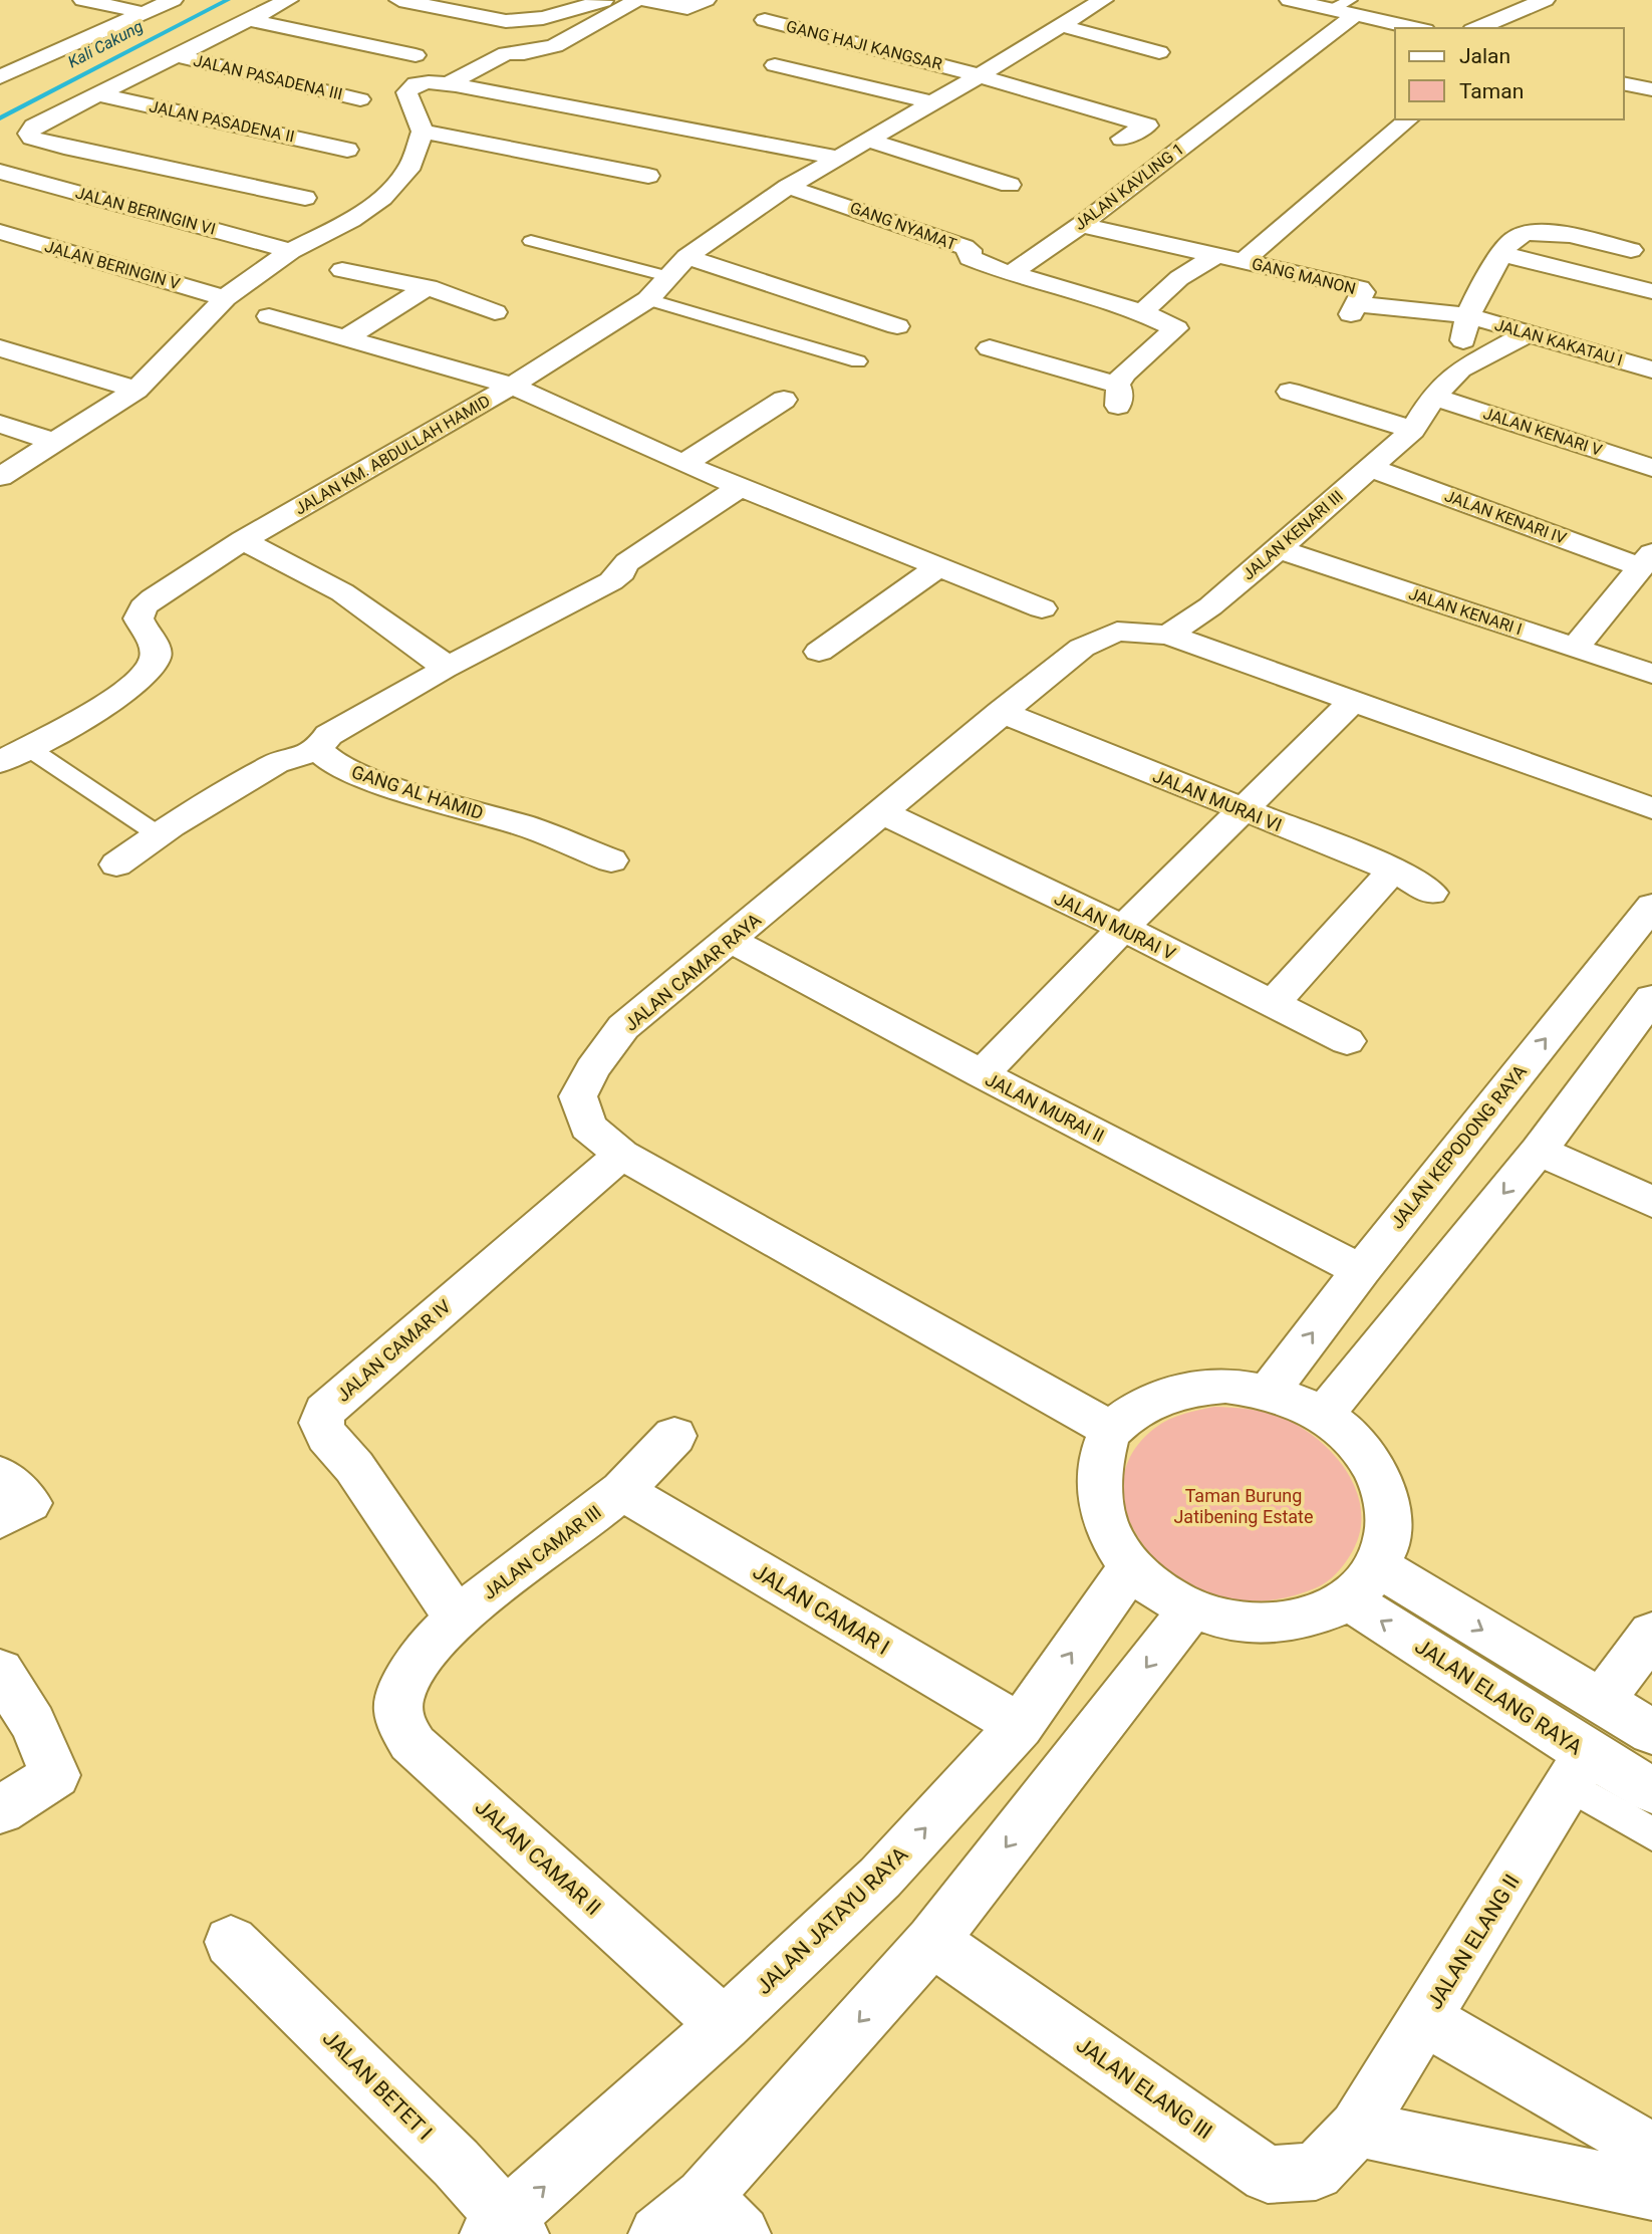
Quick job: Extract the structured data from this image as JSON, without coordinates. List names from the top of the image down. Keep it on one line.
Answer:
{"streets":{"street":["GANG HAJI KANGSAR","JALAN PASADENA III","JALAN PASADENA II","JALAN KAVLING 1","JALAN BERINGIN VI","GANG NYAMAT","JALAN BERINGIN V","GANG MANON","JALAN KAKATAU I","JALAN KENARI V","JALAN KM. ABDULLAH HAMID","JALAN KENARI IV","JALAN KENARI III","JALAN KENARI I","GANG AL HAMID","JALAN MURAI VI","JALAN MURAI V","JALAN CAMAR RAYA","JALAN MURAI II","JALAN KEPODONG RAYA","JALAN CAMAR IV","JALAN CAMAR III","JALAN CAMAR I","JALAN ELANG RAYA","JALAN CAMAR II","JALAN JATAYU RAYA","JALAN ELANG II","JALAN BETET I","JALAN ELANG III"]},"crossings":[["GANG HAJI KANGSAR","JALAN KM. ABDULLAH HAMID"],["JALAN KAVLING 1","GANG NYAMAT"],["JALAN KAVLING 1","GANG MANON"],["GANG NYAMAT","JALAN KM. ABDULLAH HAMID"],["GANG MANON","JALAN KAKATAU I"],["JALAN KAKATAU I","JALAN KENARI III"],["JALAN KENARI V","JALAN KENARI III"],["JALAN KENARI IV","JALAN KENARI III"],["JALAN KENARI III","JALAN KENARI I"],["JALAN KENARI III","JALAN CAMAR RAYA"],["JALAN MURAI VI","JALAN CAMAR RAYA"],["JALAN MURAI V","JALAN CAMAR RAYA"],["JALAN CAMAR RAYA","JALAN MURAI II"],["JALAN CAMAR RAYA","JALAN CAMAR IV"],["JALAN MURAI II","JALAN KEPODONG RAYA"],["JALAN CAMAR IV","JALAN CAMAR III"],["JALAN CAMAR III","JALAN CAMAR I"],["JALAN CAMAR III","JALAN CAMAR II"],["JALAN CAMAR I","JALAN JATAYU RAYA"],["JALAN ELANG RAYA","JALAN ELANG II"],["JALAN CAMAR II","JALAN JATAYU RAYA"],["JALAN JATAYU RAYA","JALAN BETET I"],["JALAN ELANG II","JALAN ELANG III"]],"water":["Kali Cakung"],"parks":["Taman Burung Jatibening Estate"],"legend":["Jalan","Taman"]}
